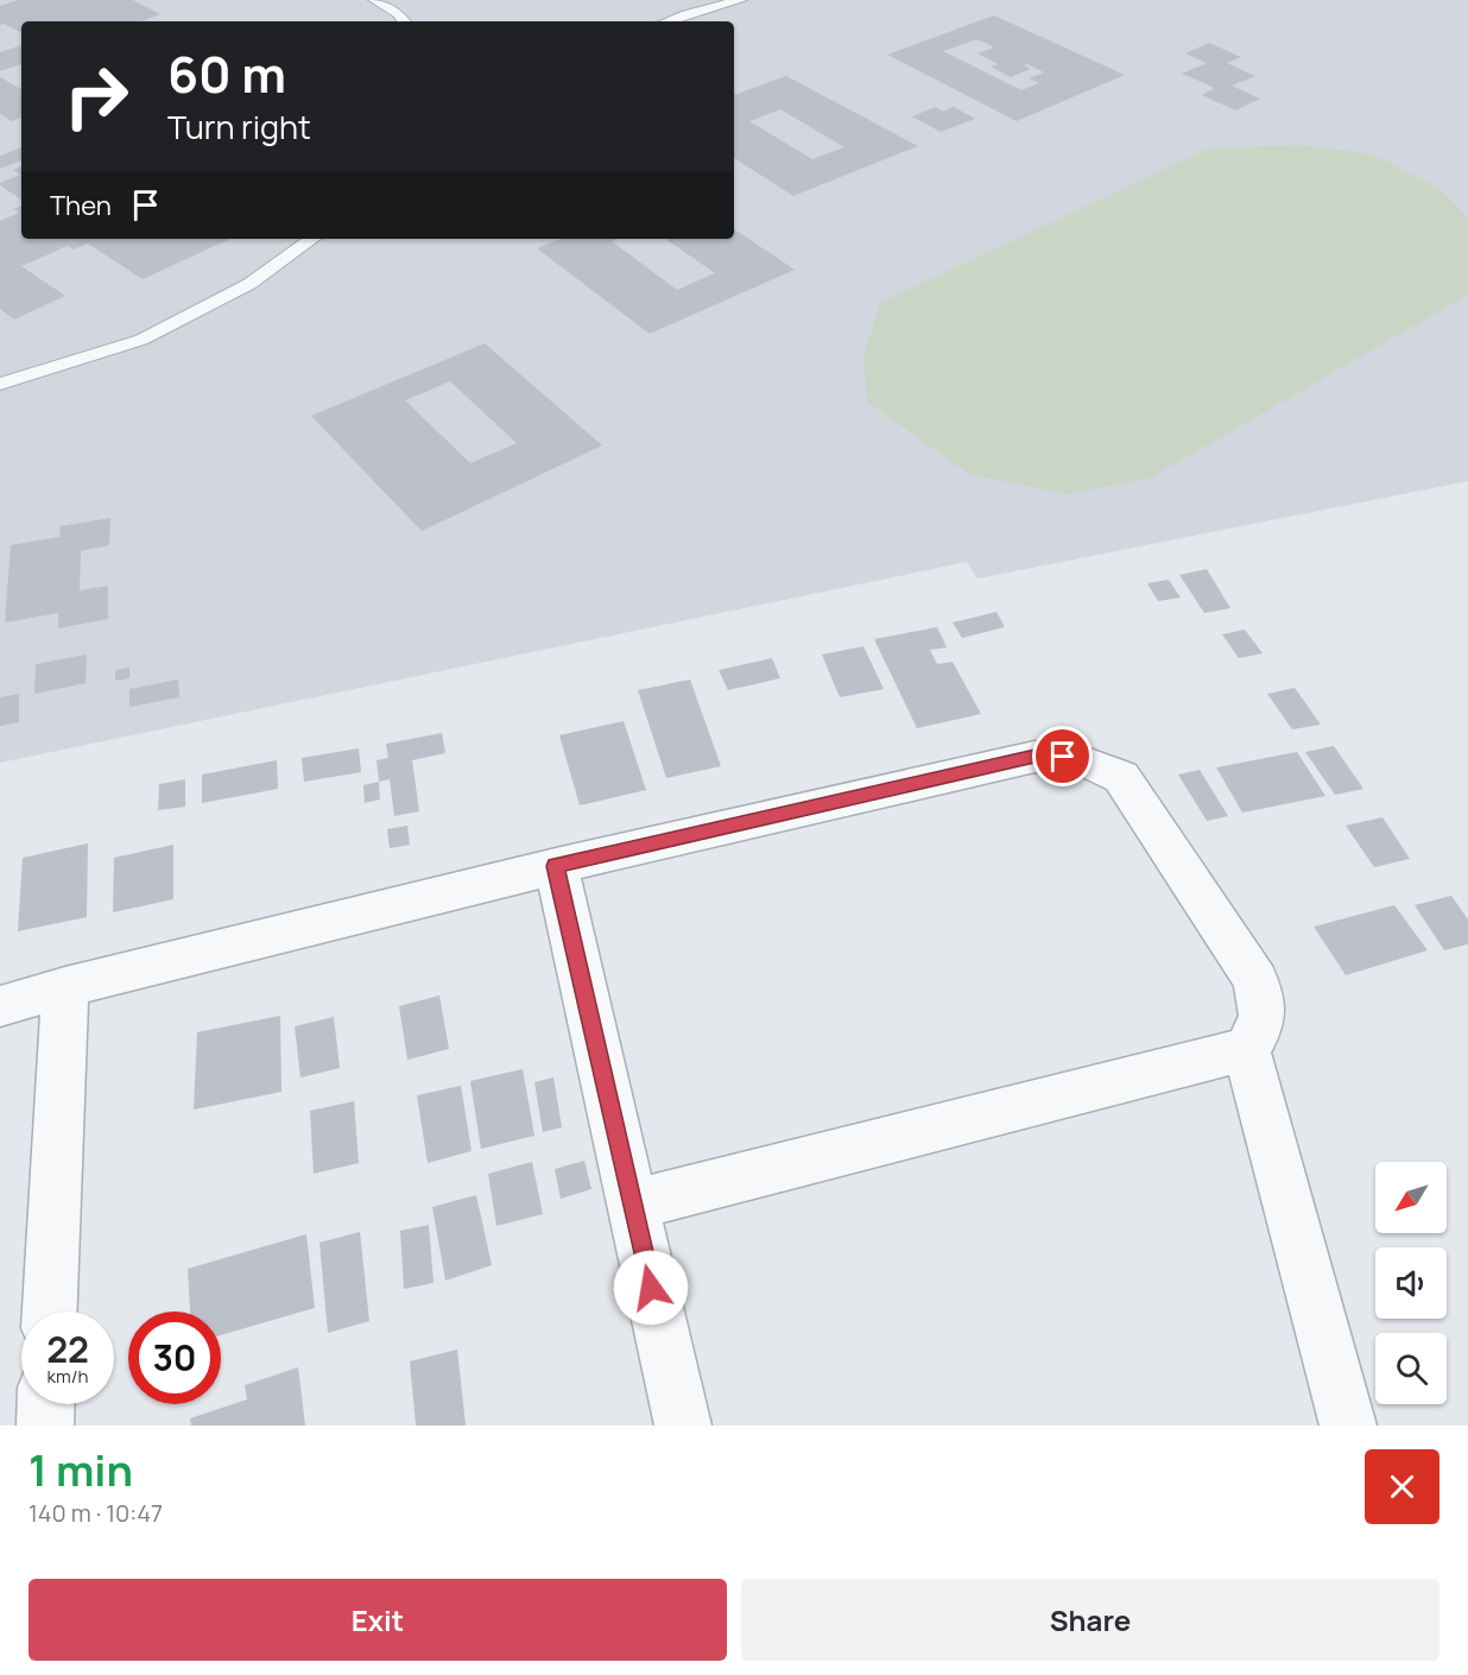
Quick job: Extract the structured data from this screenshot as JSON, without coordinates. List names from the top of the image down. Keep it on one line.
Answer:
{"north":"bottom left","page":{"turn":["60 m","Turn right"],"then":"Then","speed":"22 km/h","limit":"30","heading":["1 min","140 m · 10:47"],"buttons":["Exit","Share"]}}
